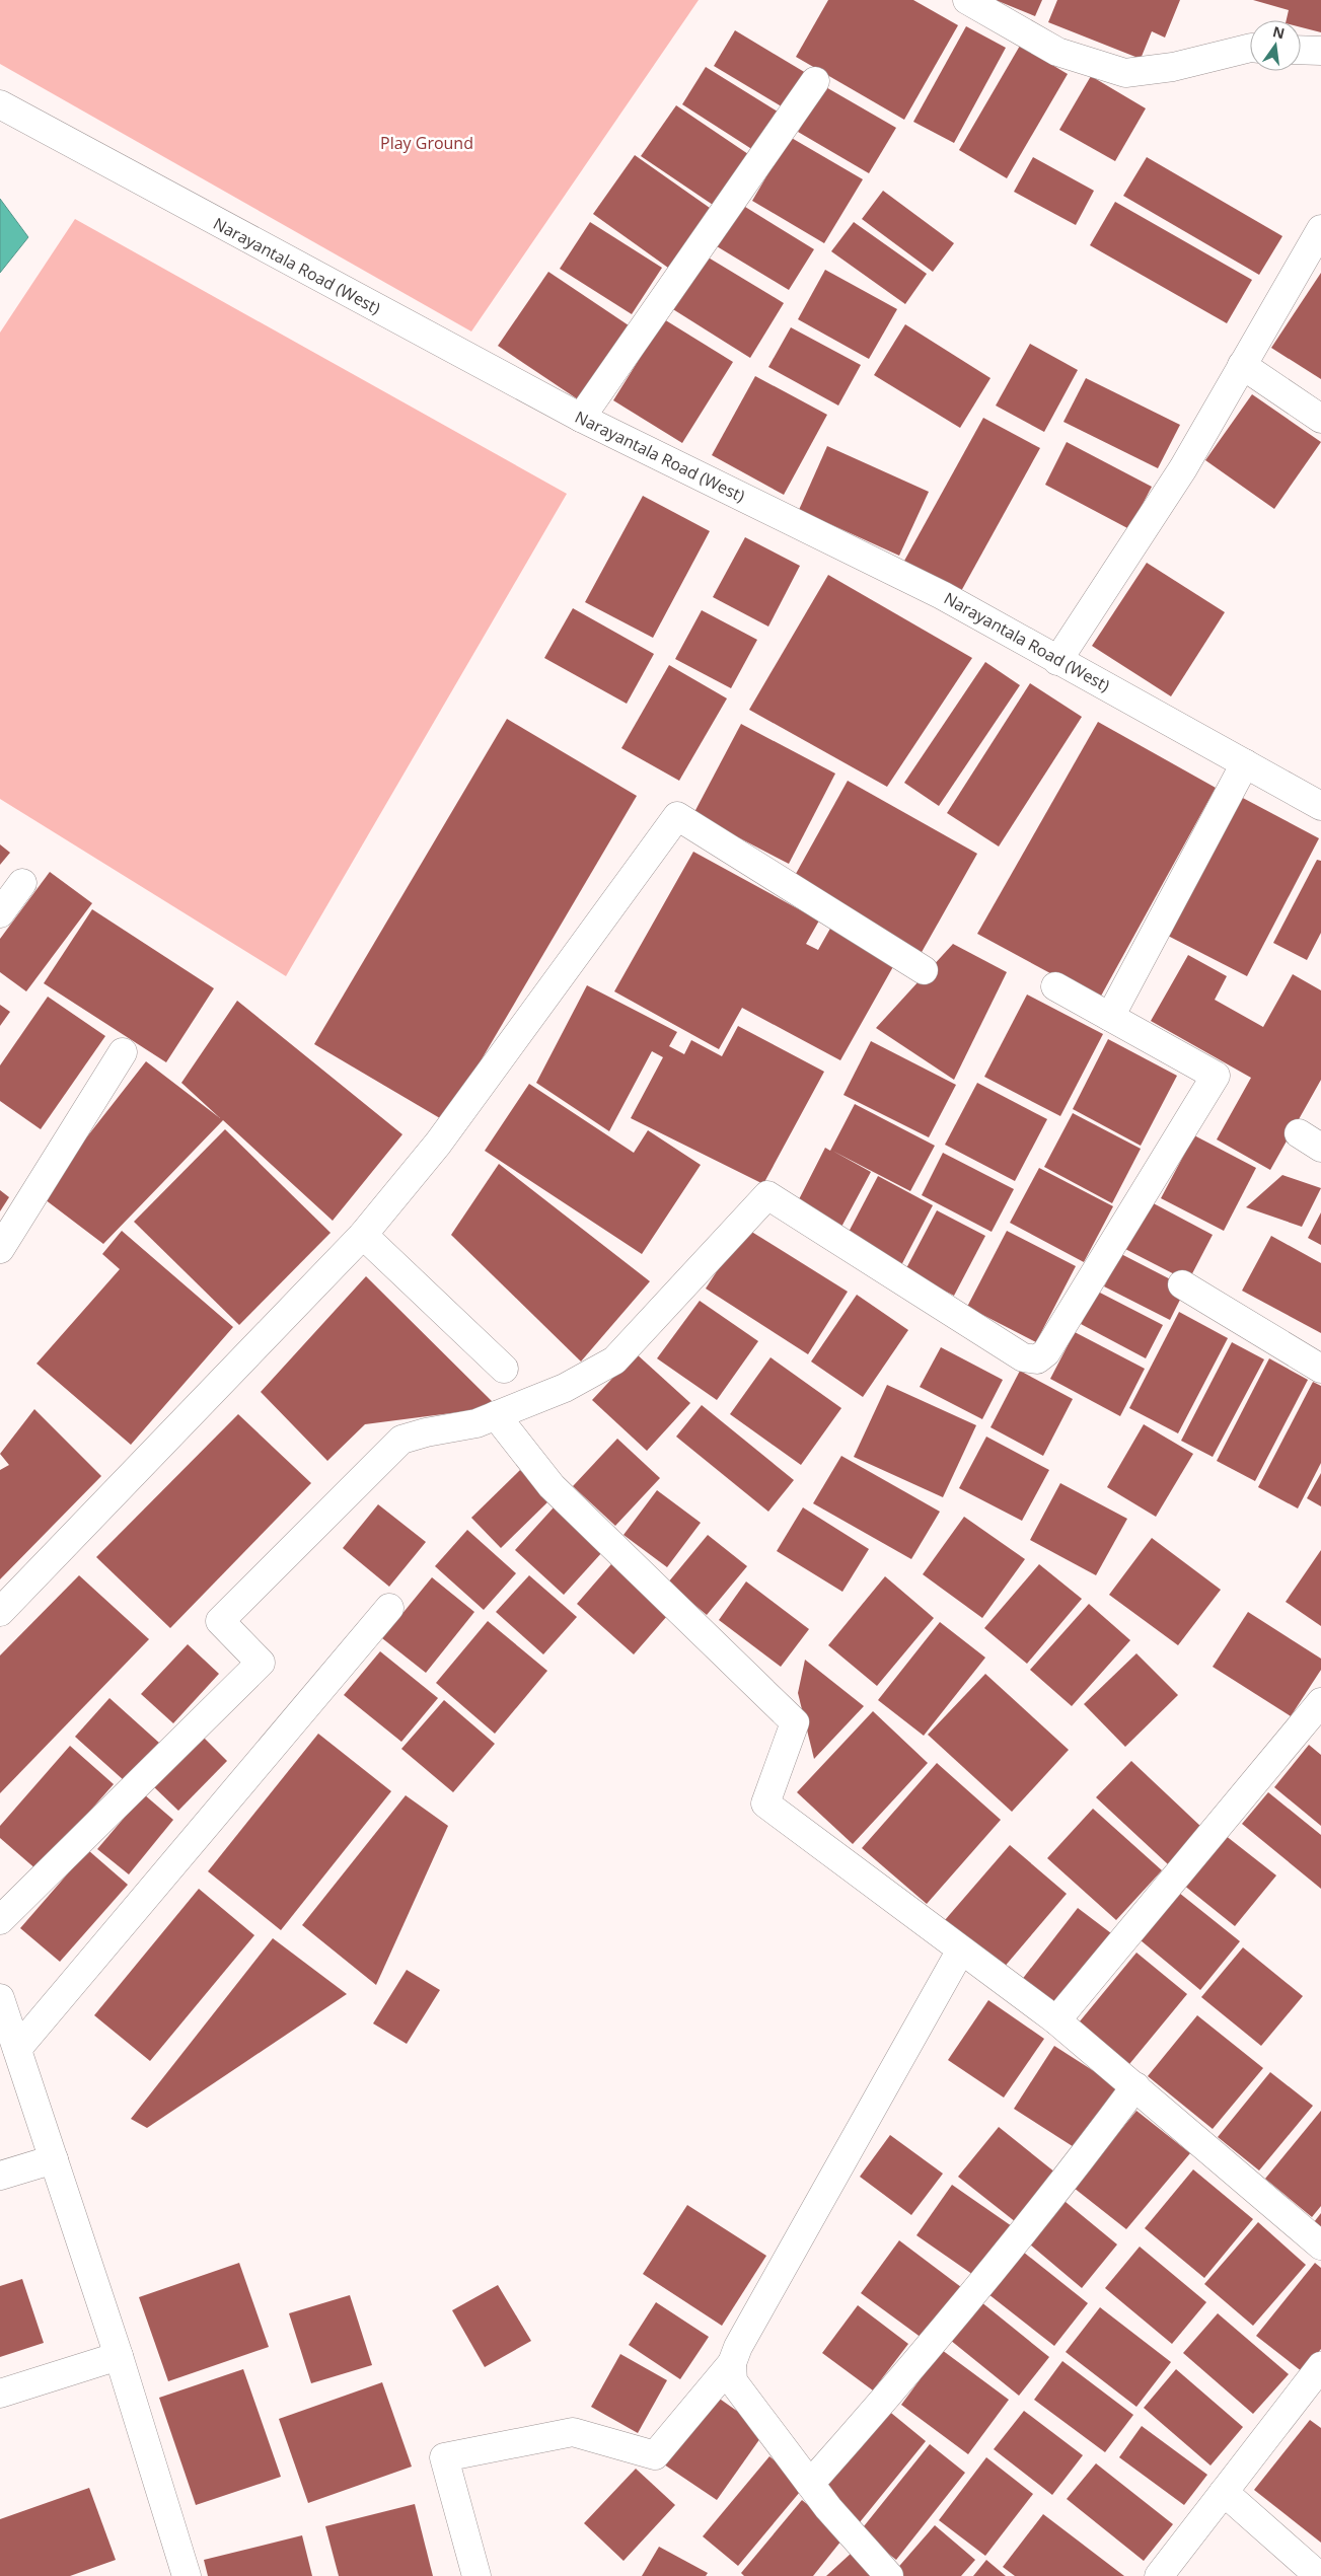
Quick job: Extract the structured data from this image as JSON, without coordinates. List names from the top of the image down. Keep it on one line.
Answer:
{"streets":{"street":["Narayantala Road (West)"]},"parks":["Play Ground"],"north":"top"}
